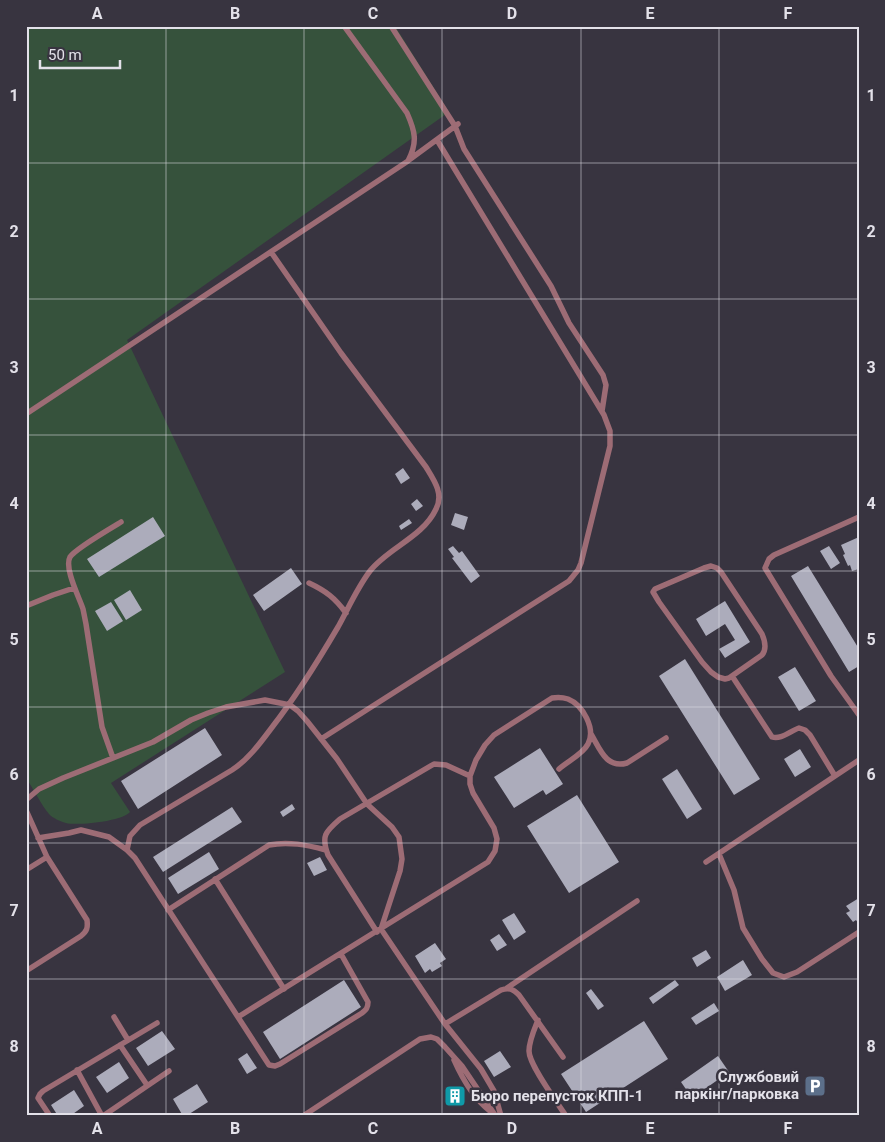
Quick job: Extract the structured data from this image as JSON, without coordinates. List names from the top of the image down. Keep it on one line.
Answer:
{"places":{"parking":["Службовий паркінг/парковка"],"building":["Бюро перепусток КПП-1"]},"scale_bar":"50 m","grid":{"columns":["A","B","C","D","E","F"],"rows":["1","2","3","4","5","6","7","8"]}}
